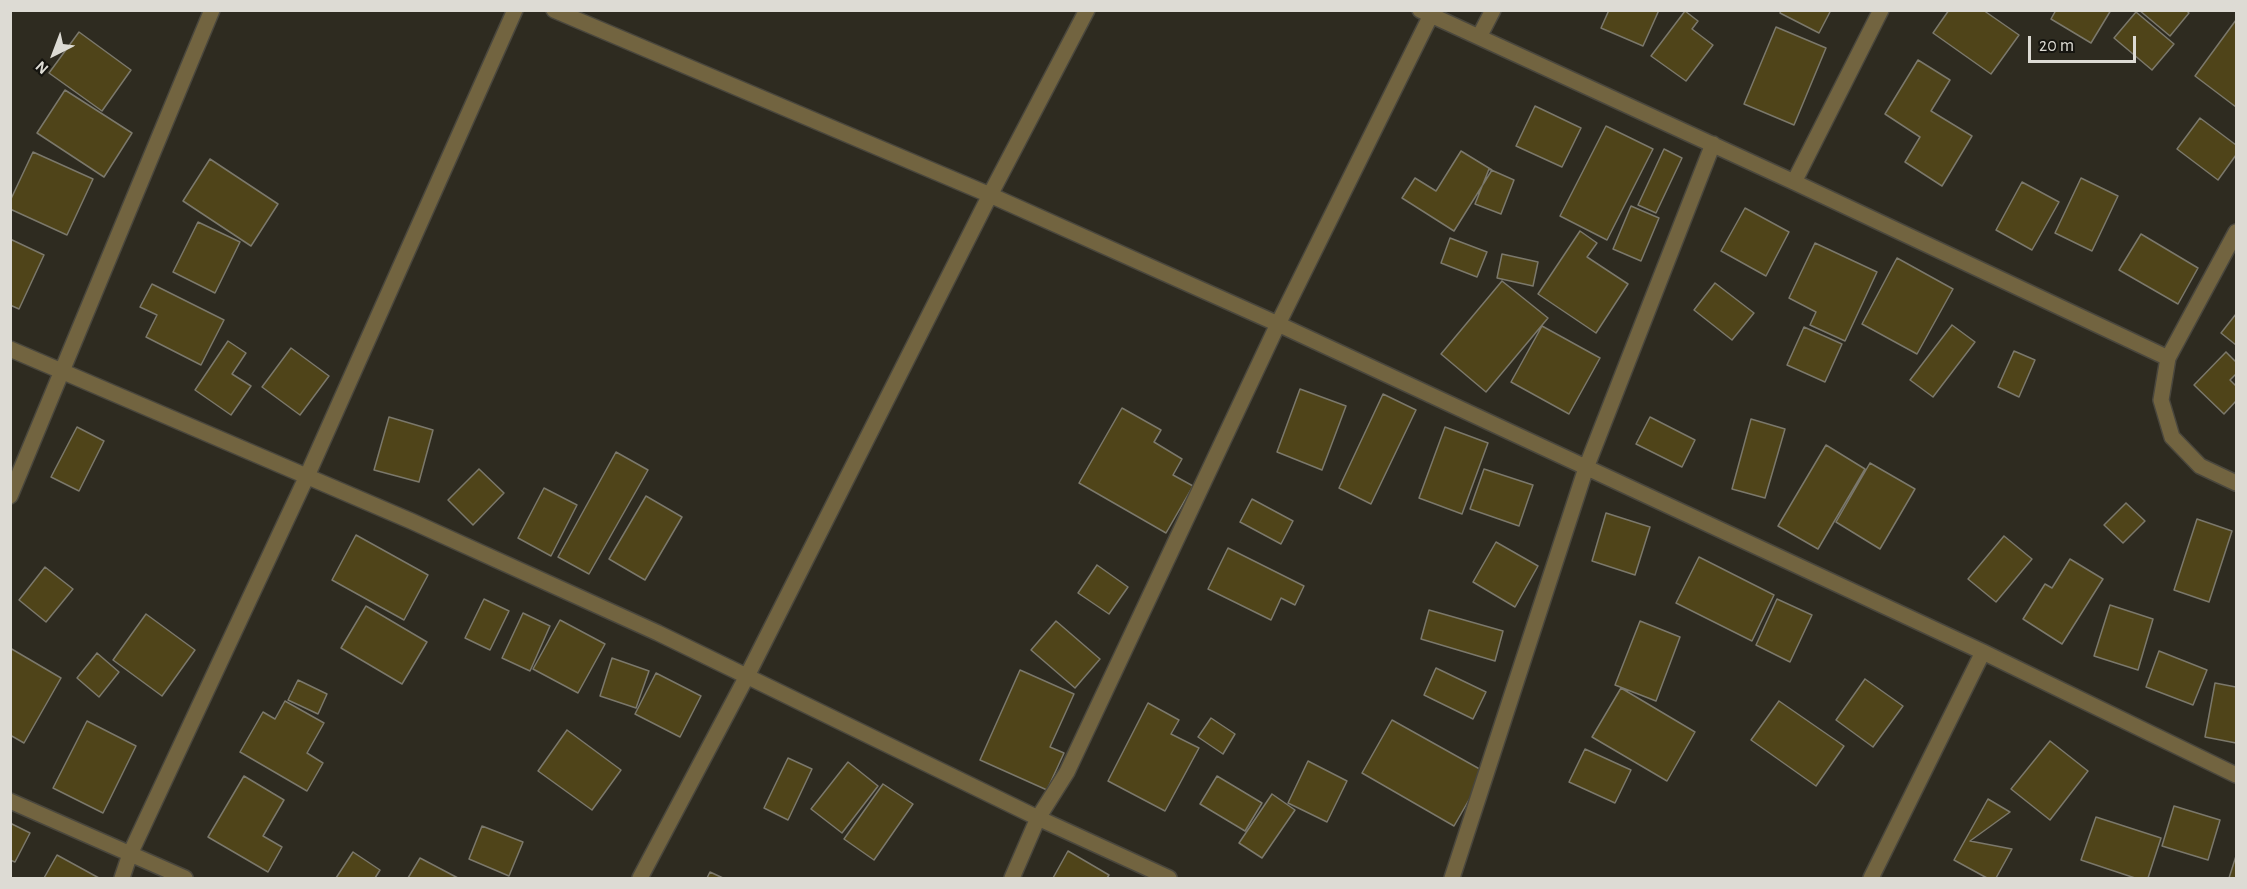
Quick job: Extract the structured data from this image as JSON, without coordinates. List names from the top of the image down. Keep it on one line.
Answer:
{"scale_bar":"20 m","north":"bottom left"}
